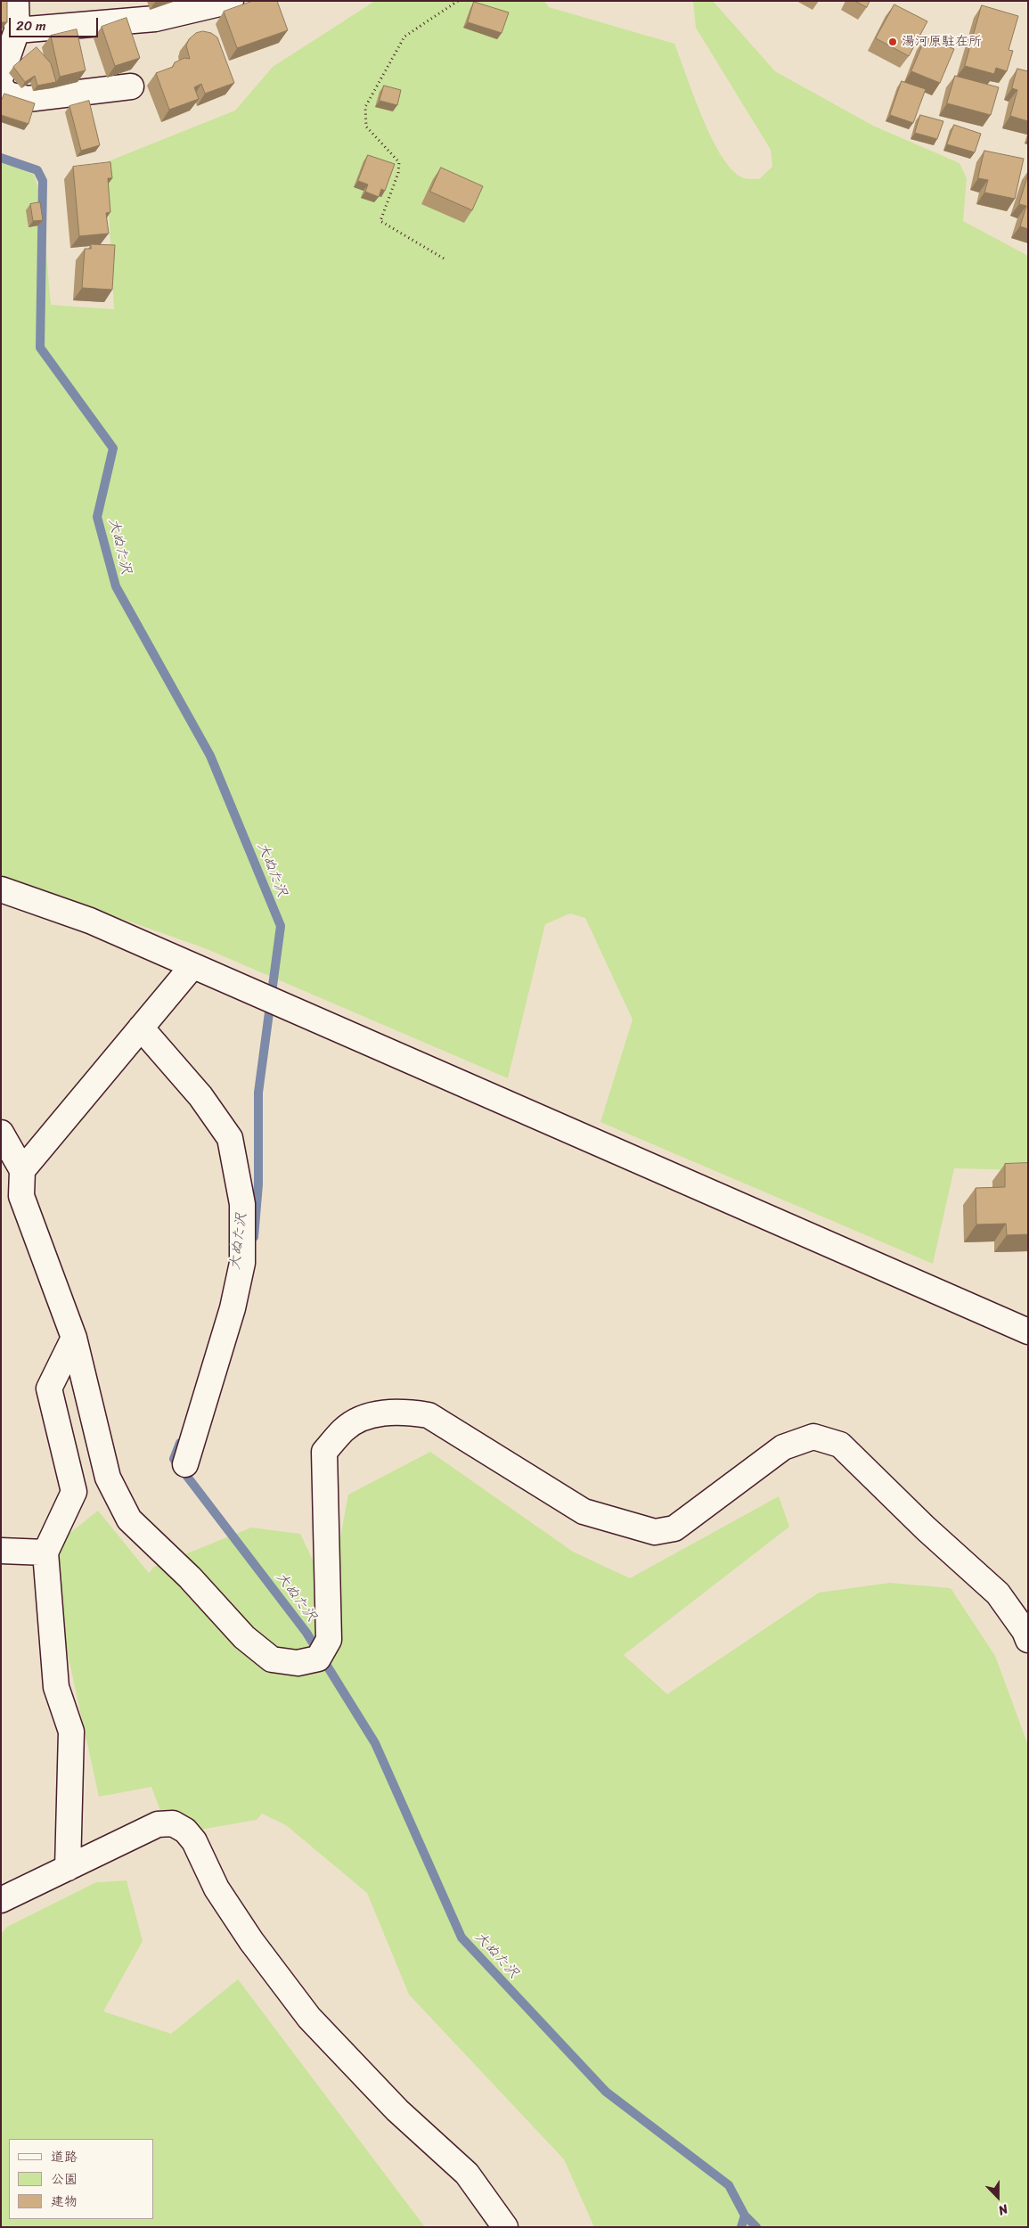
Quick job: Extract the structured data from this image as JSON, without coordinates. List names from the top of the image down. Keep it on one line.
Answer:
{"water":["大ぬた沢"],"places":["湯河原駐在所"],"legend":["道路","公園","建物"],"scale_bar":"20 m","north":"bottom"}
